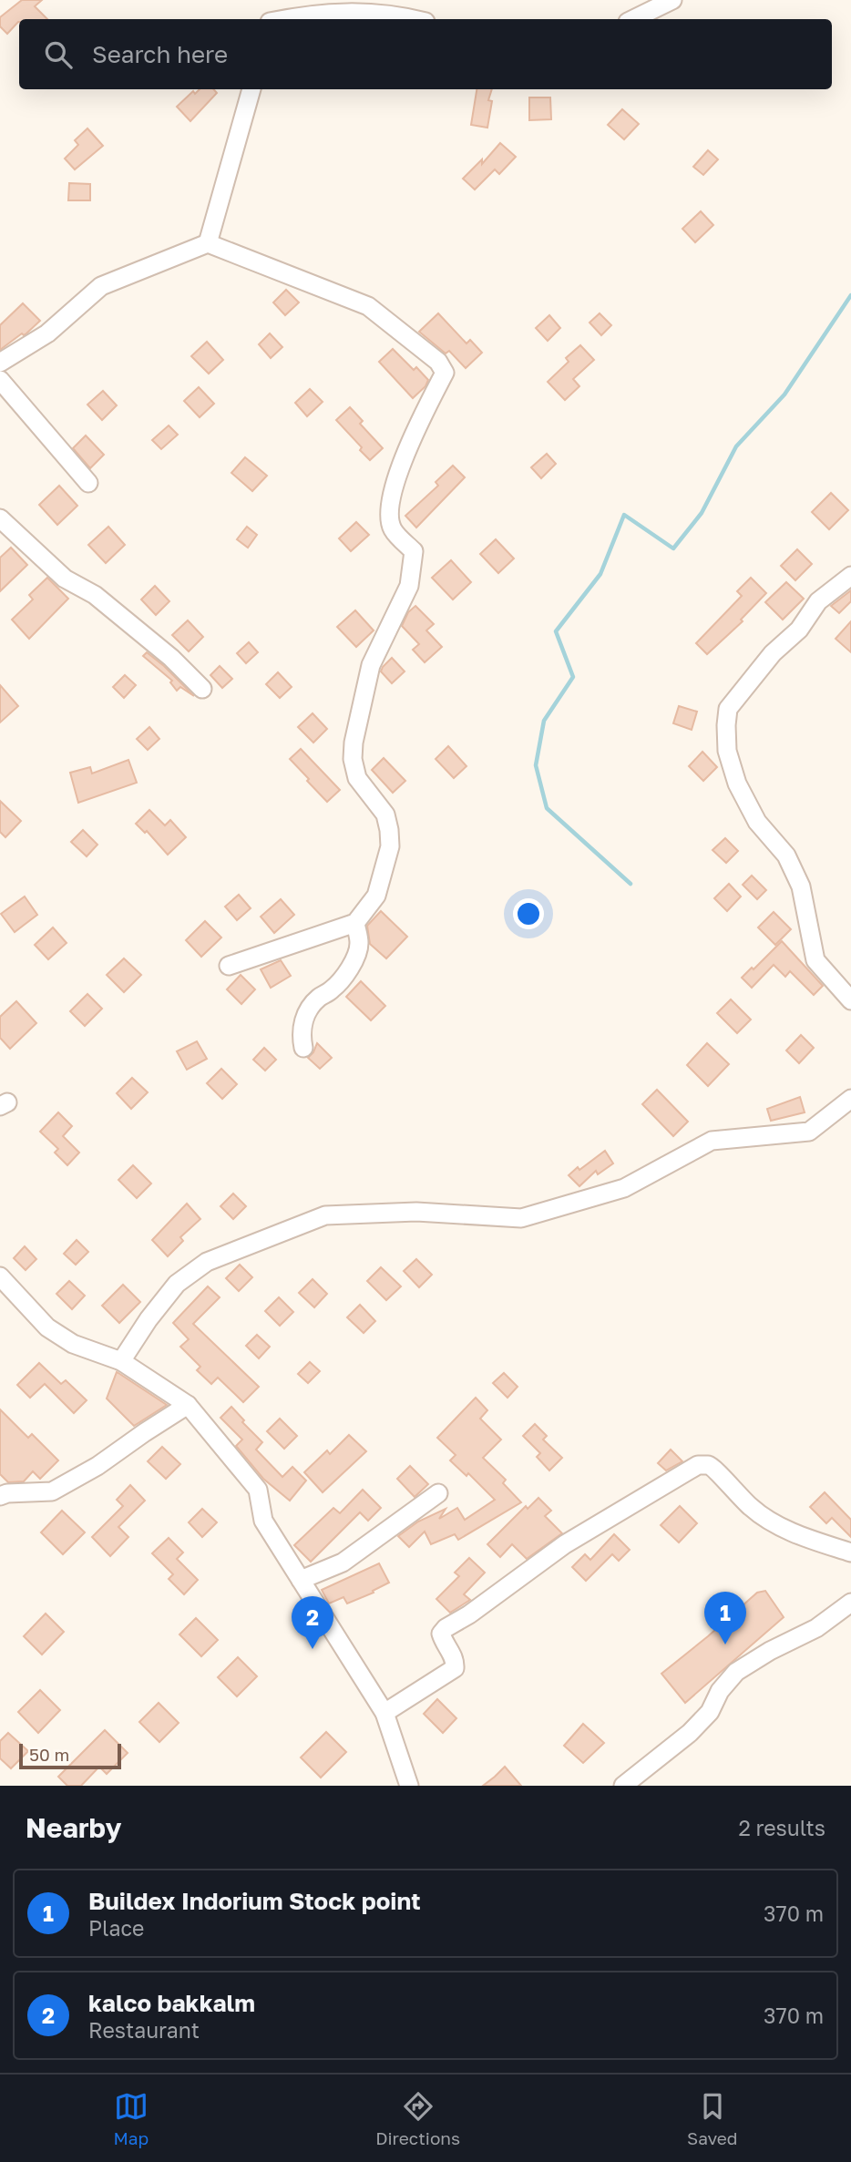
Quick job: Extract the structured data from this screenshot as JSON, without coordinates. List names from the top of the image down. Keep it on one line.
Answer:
{"scale_bar":"50 m","page":{"search":"Search here","pins":["1","2"],"scale":"50 m","heading":["Nearby","2 results"],"list":[{"mark":"1","name":"Buildex Indorium Stock point","note":"Place","value":"370 m"},{"mark":"2","name":"kalco bakkalm","note":"Restaurant","value":"370 m"}],"nav":["Map","Directions","Saved"]}}
